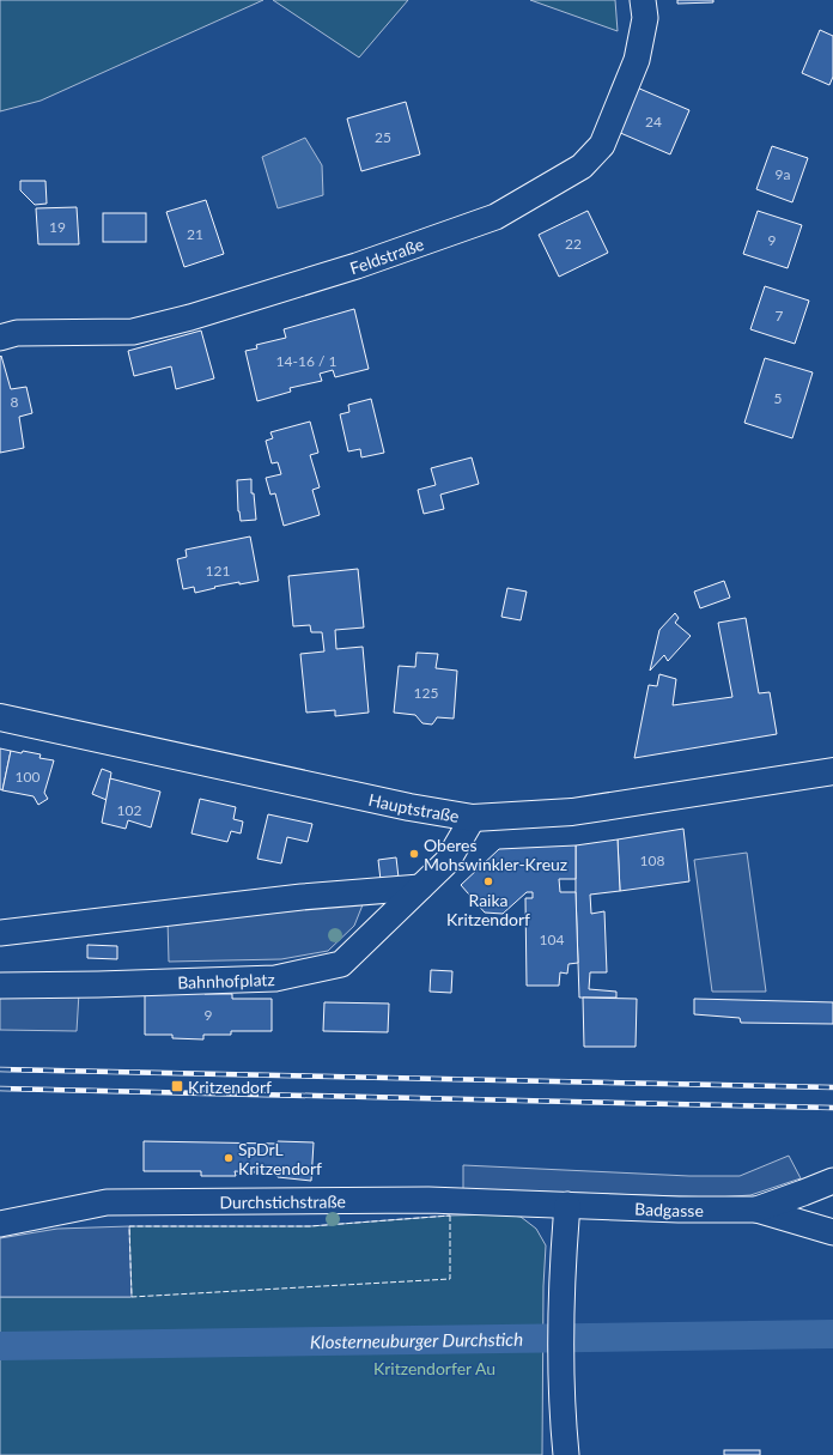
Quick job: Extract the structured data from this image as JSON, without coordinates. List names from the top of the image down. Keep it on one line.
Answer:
{"streets":{"main road":["Hauptstraße"],"street":["Feldstraße","Bahnhofplatz","Durchstichstraße","Badgasse"]},"crossings":[["Hauptstraße","Bahnhofplatz"],["Durchstichstraße","Badgasse"]],"water":["Klosterneuburger Durchstich"],"parks":["Kritzendorfer Au"],"places":{"other":["Oberes Mohswinkler-Kreuz","Raika Kritzendorf","SpDrL Kritzendorf"],"transit":["Kritzendorf"]},"house_numbers":["24","25","9a","19","21","9","22","7","14-16 / 1","5","8","121","125","100","102","108","104","9"]}
